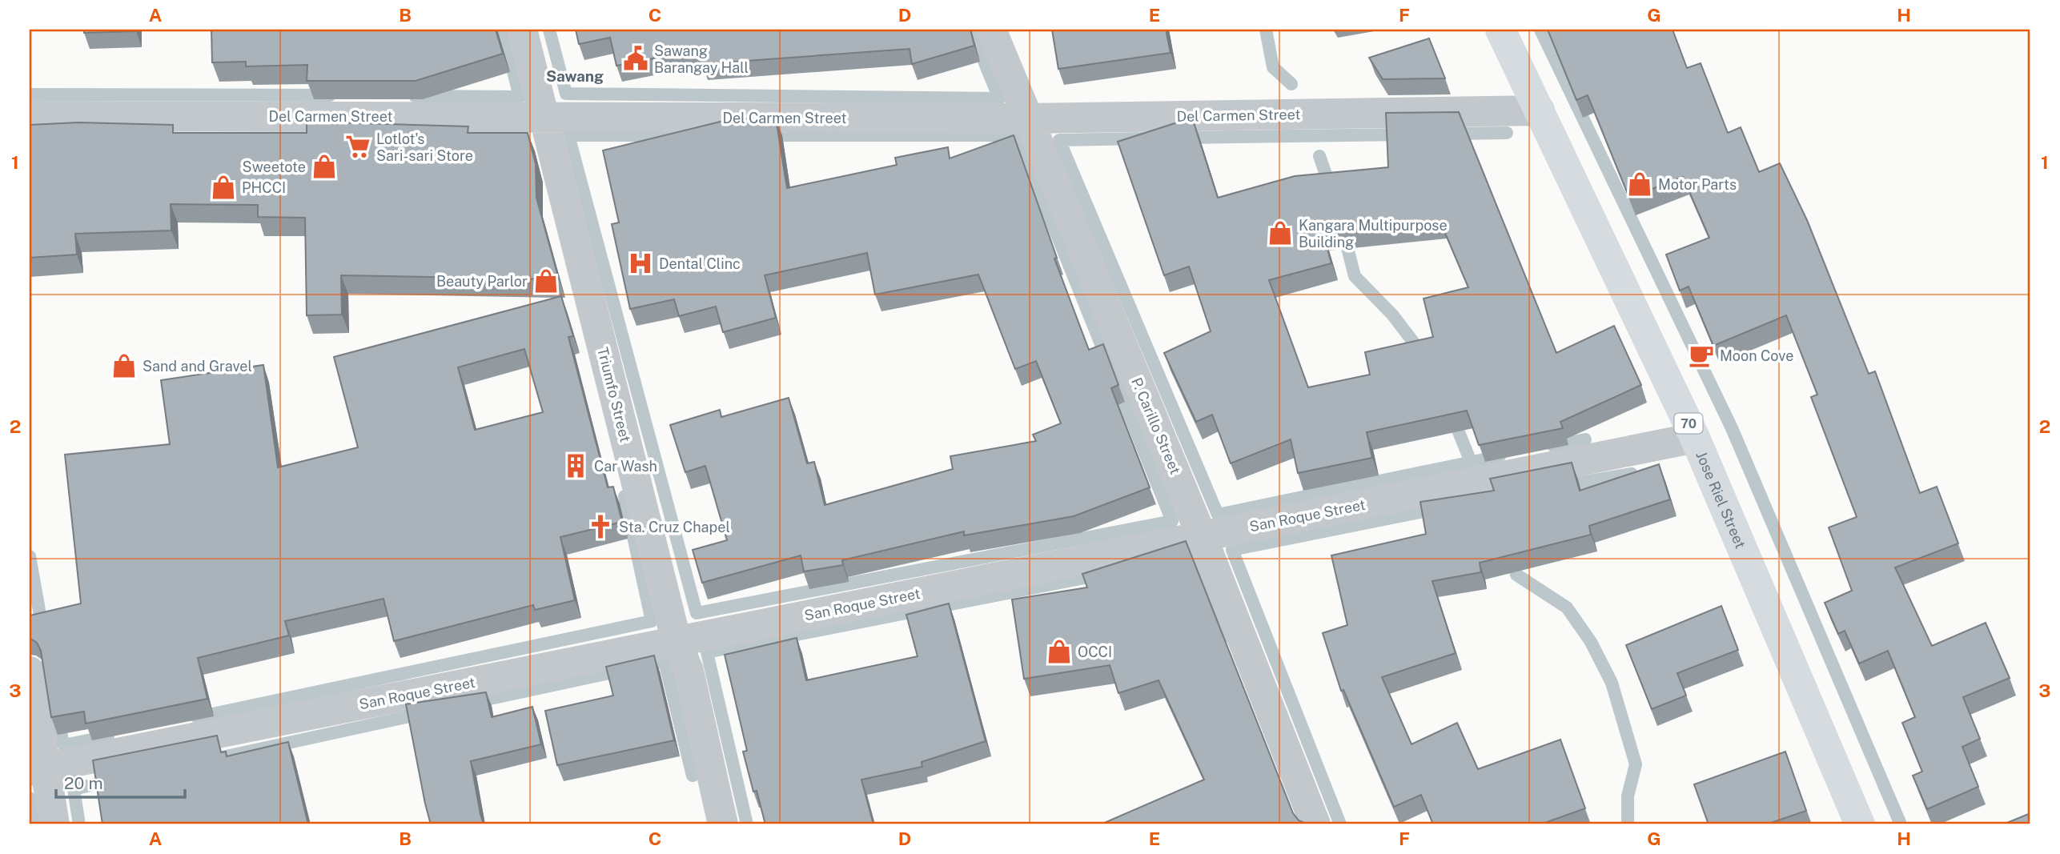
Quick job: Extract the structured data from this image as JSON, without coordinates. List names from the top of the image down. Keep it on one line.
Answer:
{"streets":{"highway":["70","Jose Riel Street"],"street":["Del Carmen Street","Triumfo Street","P. Carillo Street","San Roque Street"]},"crossings":[["Del Carmen Street","Triumfo Street"],["Del Carmen Street","P. Carillo Street"],["Del Carmen Street","Jose Riel Street"],["Triumfo Street","San Roque Street"],["P. Carillo Street","San Roque Street"],["Jose Riel Street","San Roque Street"]],"districts":["Sawang"],"places":{"public building":["Sawang Barangay Hall"],"supermarket":["Lotlot's Sari-sari Store"],"shop":["Sweetote","Motor Parts","PHCCI","Kangara Multipurpose Building","Beauty Parlor","Sand and Gravel","OCCI"],"hospital":["Dental Clinc"],"cafe":["Moon Cove"],"building":["Car Wash"],"church":["Sta. Cruz Chapel"]},"scale_bar":"20 m","grid":{"columns":["A","B","C","D","E","F","G","H"],"rows":["1","2","3"]}}
